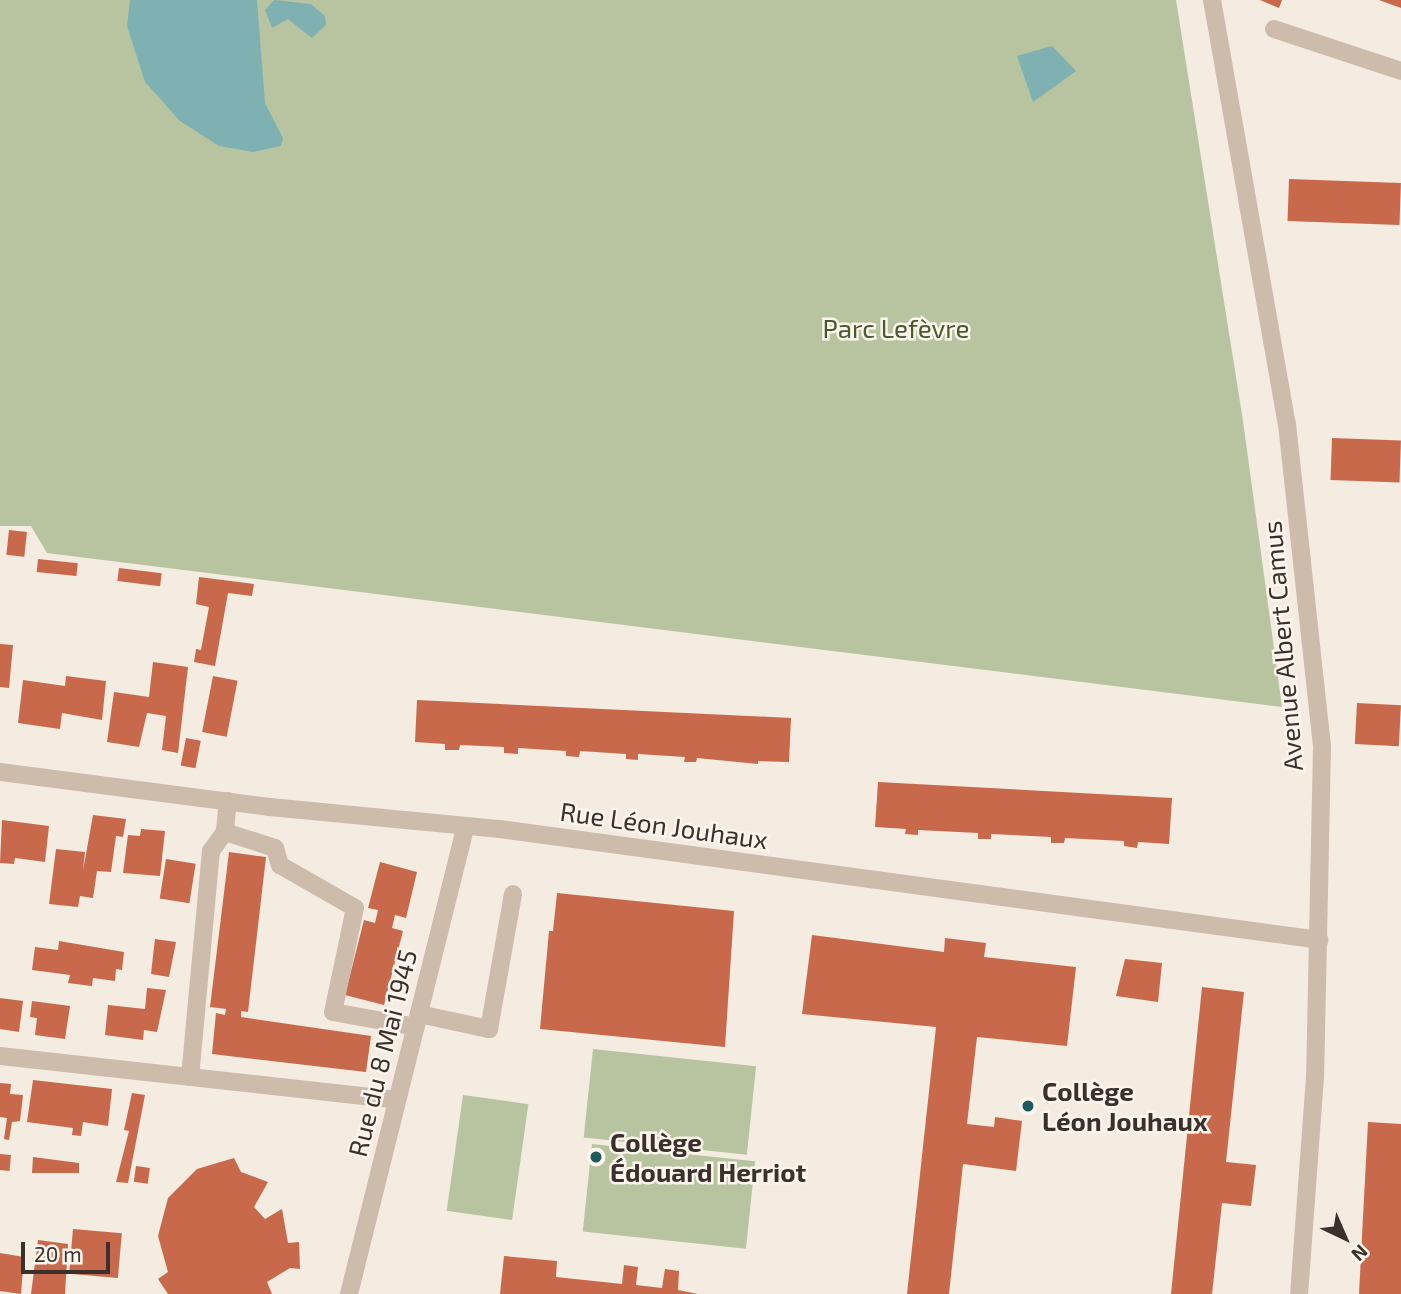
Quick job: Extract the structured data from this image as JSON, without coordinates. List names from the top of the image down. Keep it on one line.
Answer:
{"streets":{"street":["Avenue Albert Camus","Rue Léon Jouhaux","Rue du 8 Mai 1945"]},"crossings":[["Avenue Albert Camus","Rue Léon Jouhaux"],["Rue Léon Jouhaux","Rue du 8 Mai 1945"]],"parks":["Parc Lefèvre"],"places":["Collège Léon Jouhaux","Collège Édouard Herriot"],"scale_bar":"20 m","north":"bottom right"}
